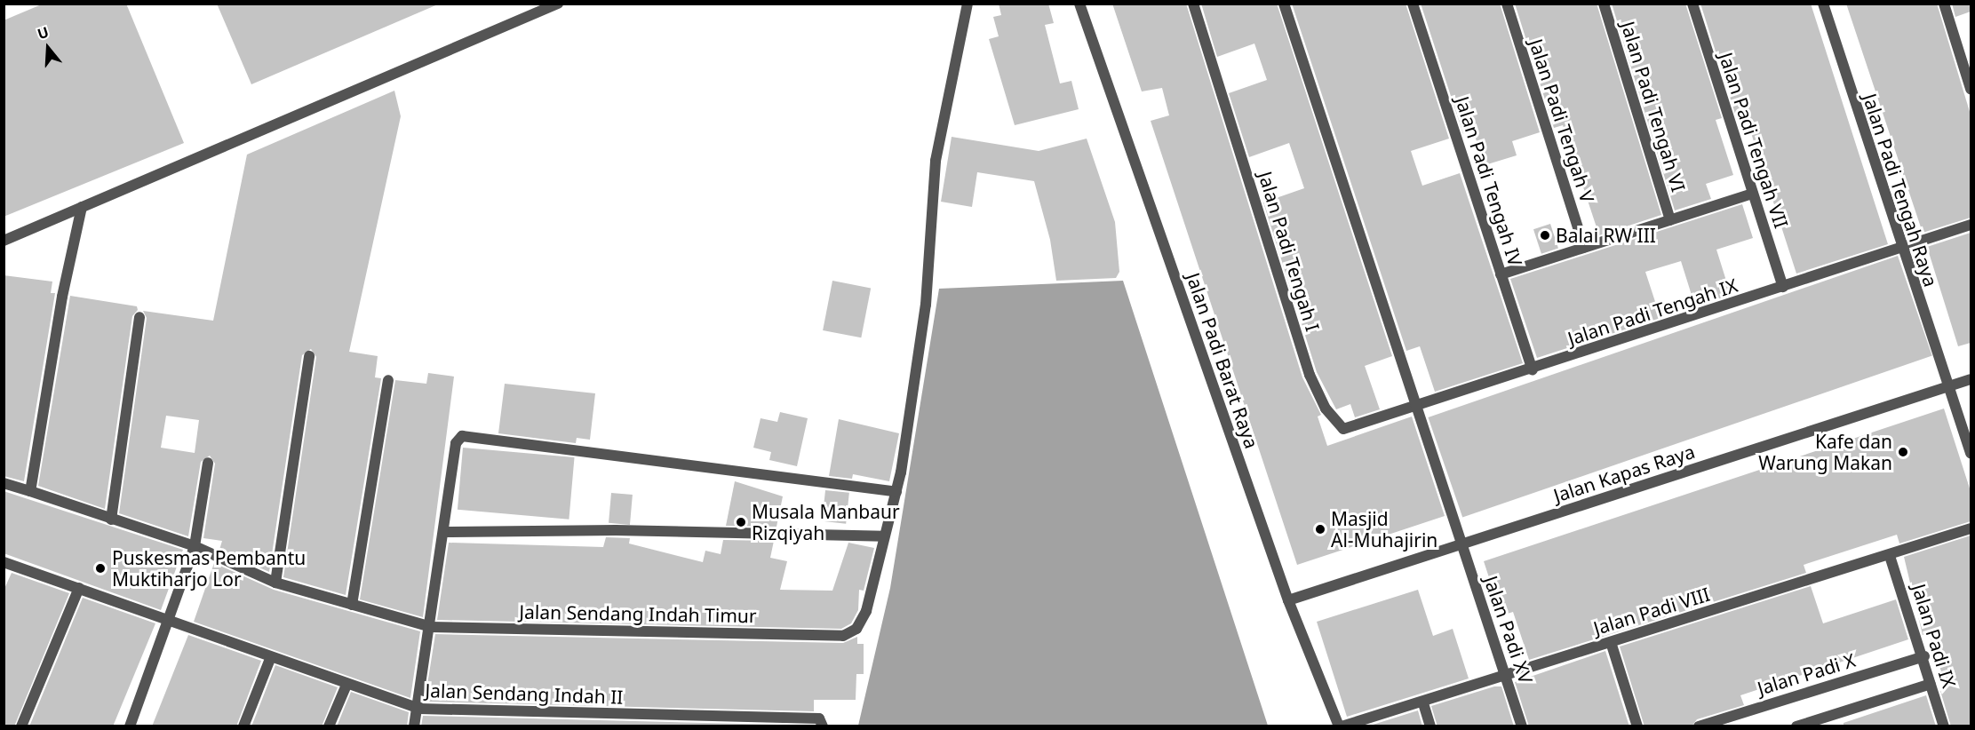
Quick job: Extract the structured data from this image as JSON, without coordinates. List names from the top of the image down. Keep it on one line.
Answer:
{"streets":{"street":["Jalan Padi Tengah VI","Jalan Padi Tengah V","Jalan Padi Tengah VII","Jalan Padi Tengah IV","Jalan Padi Tengah Raya","Jalan Padi Tengah I","Jalan Padi Tengah IX","Jalan Padi Barat Raya","Jalan Kapas Raya","Jalan Padi VIII","Jalan Sendang Indah Timur","Jalan Padi XV","Jalan Padi IX","Jalan Padi X","Jalan Sendang Indah II"]},"crossings":[["Jalan Padi Tengah VII","Jalan Padi Tengah IX"],["Jalan Padi Tengah IV","Jalan Padi Tengah IX"],["Jalan Padi Tengah Raya","Jalan Padi Tengah IX"],["Jalan Padi Tengah Raya","Jalan Kapas Raya"],["Jalan Padi Tengah I","Jalan Padi Tengah IX"],["Jalan Padi Barat Raya","Jalan Kapas Raya"],["Jalan Padi Barat Raya","Jalan Padi VIII"],["Jalan Kapas Raya","Jalan Padi XV"],["Jalan Padi VIII","Jalan Padi XV"],["Jalan Padi VIII","Jalan Padi IX"],["Jalan Padi IX","Jalan Padi X"]],"places":["Balai RW III","Kafe dan Warung Makan","Musala Manbaur Rizqiyah","Masjid Al-Muhajirin","Puskesmas Pembantu Muktiharjo Lor"],"north":"top"}
